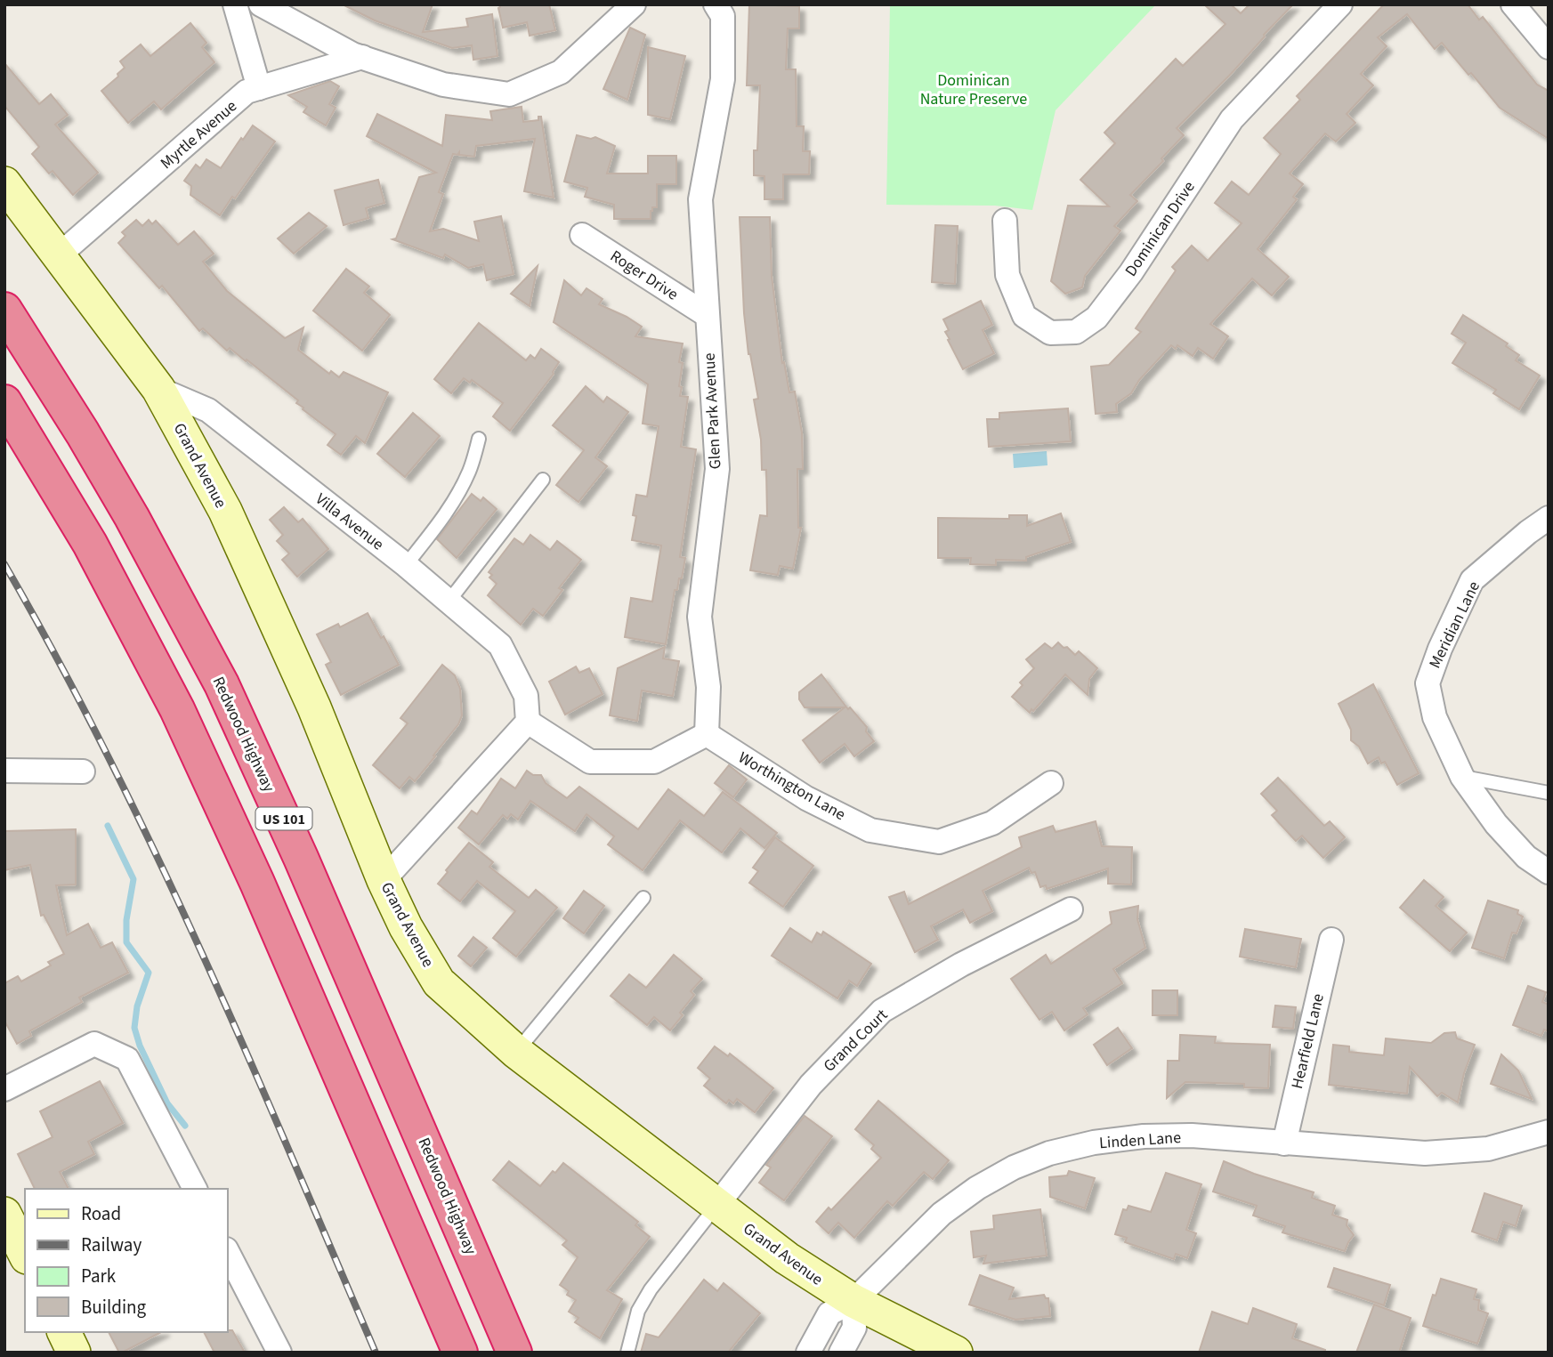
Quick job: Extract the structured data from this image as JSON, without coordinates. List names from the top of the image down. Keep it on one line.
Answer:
{"streets":{"highway":["Redwood Highway","US 101"],"street":["Myrtle Avenue","Dominican Drive","Roger Drive","Glen Park Avenue","Grand Avenue","Villa Avenue","Meridian Lane","Worthington Lane","Grand Court","Hearfield Lane","Linden Lane"]},"crossings":[["Roger Drive","Glen Park Avenue"],["Glen Park Avenue","Worthington Lane"],["Grand Avenue","Villa Avenue"],["Grand Avenue","Grand Court"],["Grand Avenue","Linden Lane"],["Hearfield Lane","Linden Lane"]],"parks":["Dominican Nature Preserve"],"legend":["Road","Railway","Park","Building"]}
